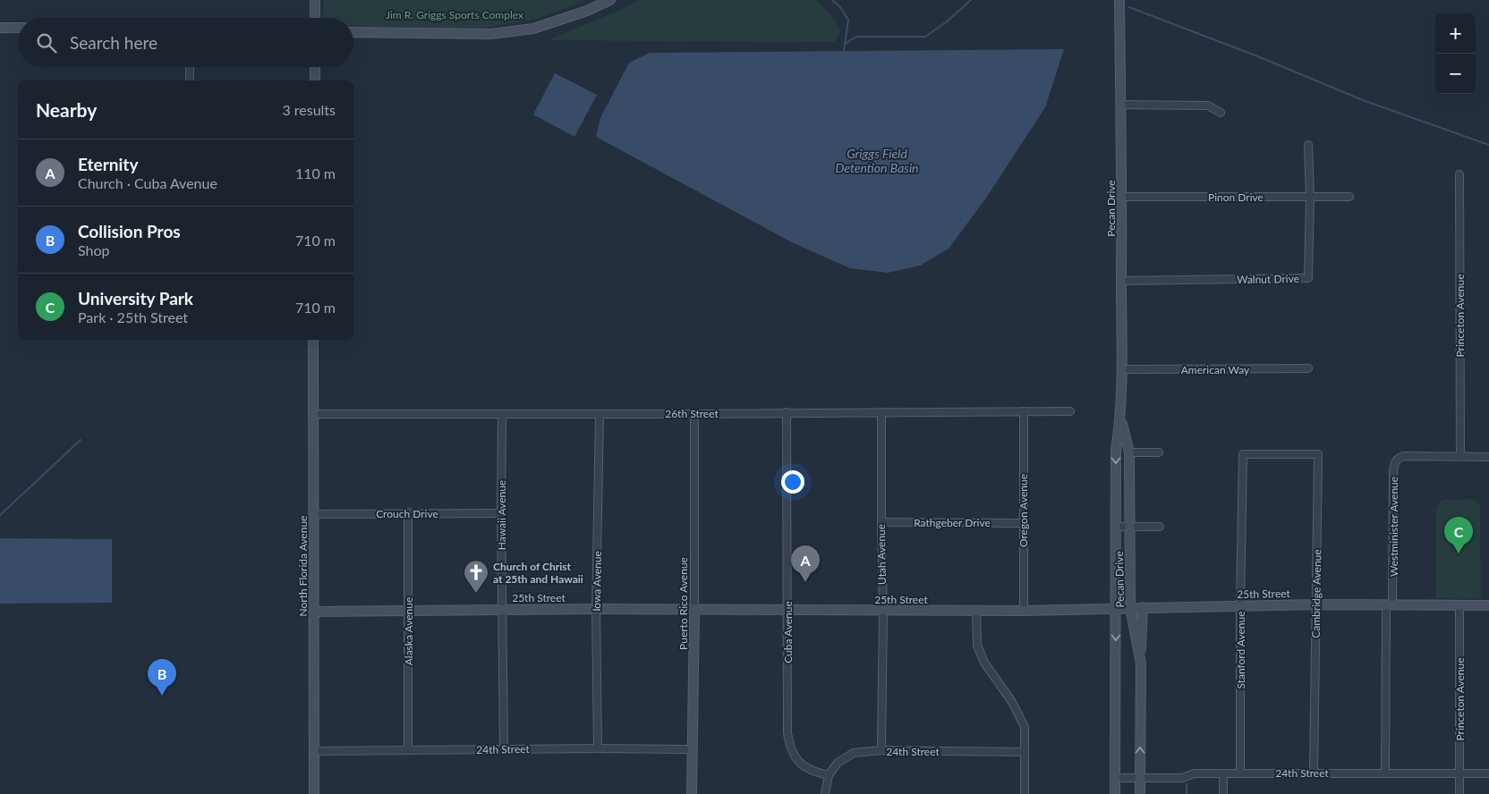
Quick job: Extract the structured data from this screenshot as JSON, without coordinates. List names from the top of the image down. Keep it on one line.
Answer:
{"streets":{"main road":["Pecan Drive","North Florida Avenue","25th Street","Puerto Rico Avenue"],"street":["Pinon Drive","Walnut Drive","Princeton Avenue","American Way","26th Street","Oregon Avenue","Crouch Drive","Hawaii Avenue","Rathgeber Drive","Westminister Avenue","Utah Avenue","Iowa Avenue","Cambridge Avenue","Alaska Avenue","Cuba Avenue","Stanford Avenue","24th Street"]},"crossings":[["Pinon Drive","Pecan Drive"],["Pinon Drive","Walnut Drive"],["Pecan Drive","Walnut Drive"],["Pecan Drive","American Way"],["Pecan Drive","25th Street"],["Pecan Drive","24th Street"],["Princeton Avenue","Westminister Avenue"],["Princeton Avenue","25th Street"],["Princeton Avenue","24th Street"],["26th Street","Oregon Avenue"],["26th Street","Hawaii Avenue"],["26th Street","Utah Avenue"],["26th Street","North Florida Avenue"],["26th Street","Iowa Avenue"],["26th Street","Puerto Rico Avenue"],["26th Street","Cuba Avenue"],["Oregon Avenue","Rathgeber Drive"],["Oregon Avenue","25th Street"],["Crouch Drive","Hawaii Avenue"],["Crouch Drive","North Florida Avenue"],["Crouch Drive","Alaska Avenue"],["Hawaii Avenue","25th Street"],["Hawaii Avenue","24th Street"],["Rathgeber Drive","Utah Avenue"],["Westminister Avenue","25th Street"],["Westminister Avenue","24th Street"],["Utah Avenue","25th Street"],["Utah Avenue","24th Street"],["North Florida Avenue","25th Street"],["North Florida Avenue","24th Street"],["Iowa Avenue","25th Street"],["Iowa Avenue","24th Street"],["25th Street","Cambridge Avenue"],["25th Street","Puerto Rico Avenue"],["25th Street","Alaska Avenue"],["25th Street","Cuba Avenue"],["25th Street","Stanford Avenue"],["Cambridge Avenue","Stanford Avenue"],["Cambridge Avenue","24th Street"],["Puerto Rico Avenue","24th Street"],["Alaska Avenue","24th Street"],["Cuba Avenue","24th Street"],["Stanford Avenue","24th Street"]],"water":["Griggs Field Detention Basin"],"parks":["Jim R. Griggs Sports Complex"],"places":{"church":["Church of Christ at 25th and Hawaii"]},"page":{"map_buttons":["+","−"],"search":"Search here","heading":["Nearby","3 results"],"list":[{"mark":"A","name":"Eternity","note":"Church · Cuba Avenue","value":"110 m"},{"mark":"B","name":"Collision Pros","note":"Shop","value":"710 m"},{"mark":"C","name":"University Park","note":"Park · 25th Street","value":"710 m"}],"pins":["C","A","B"]}}
